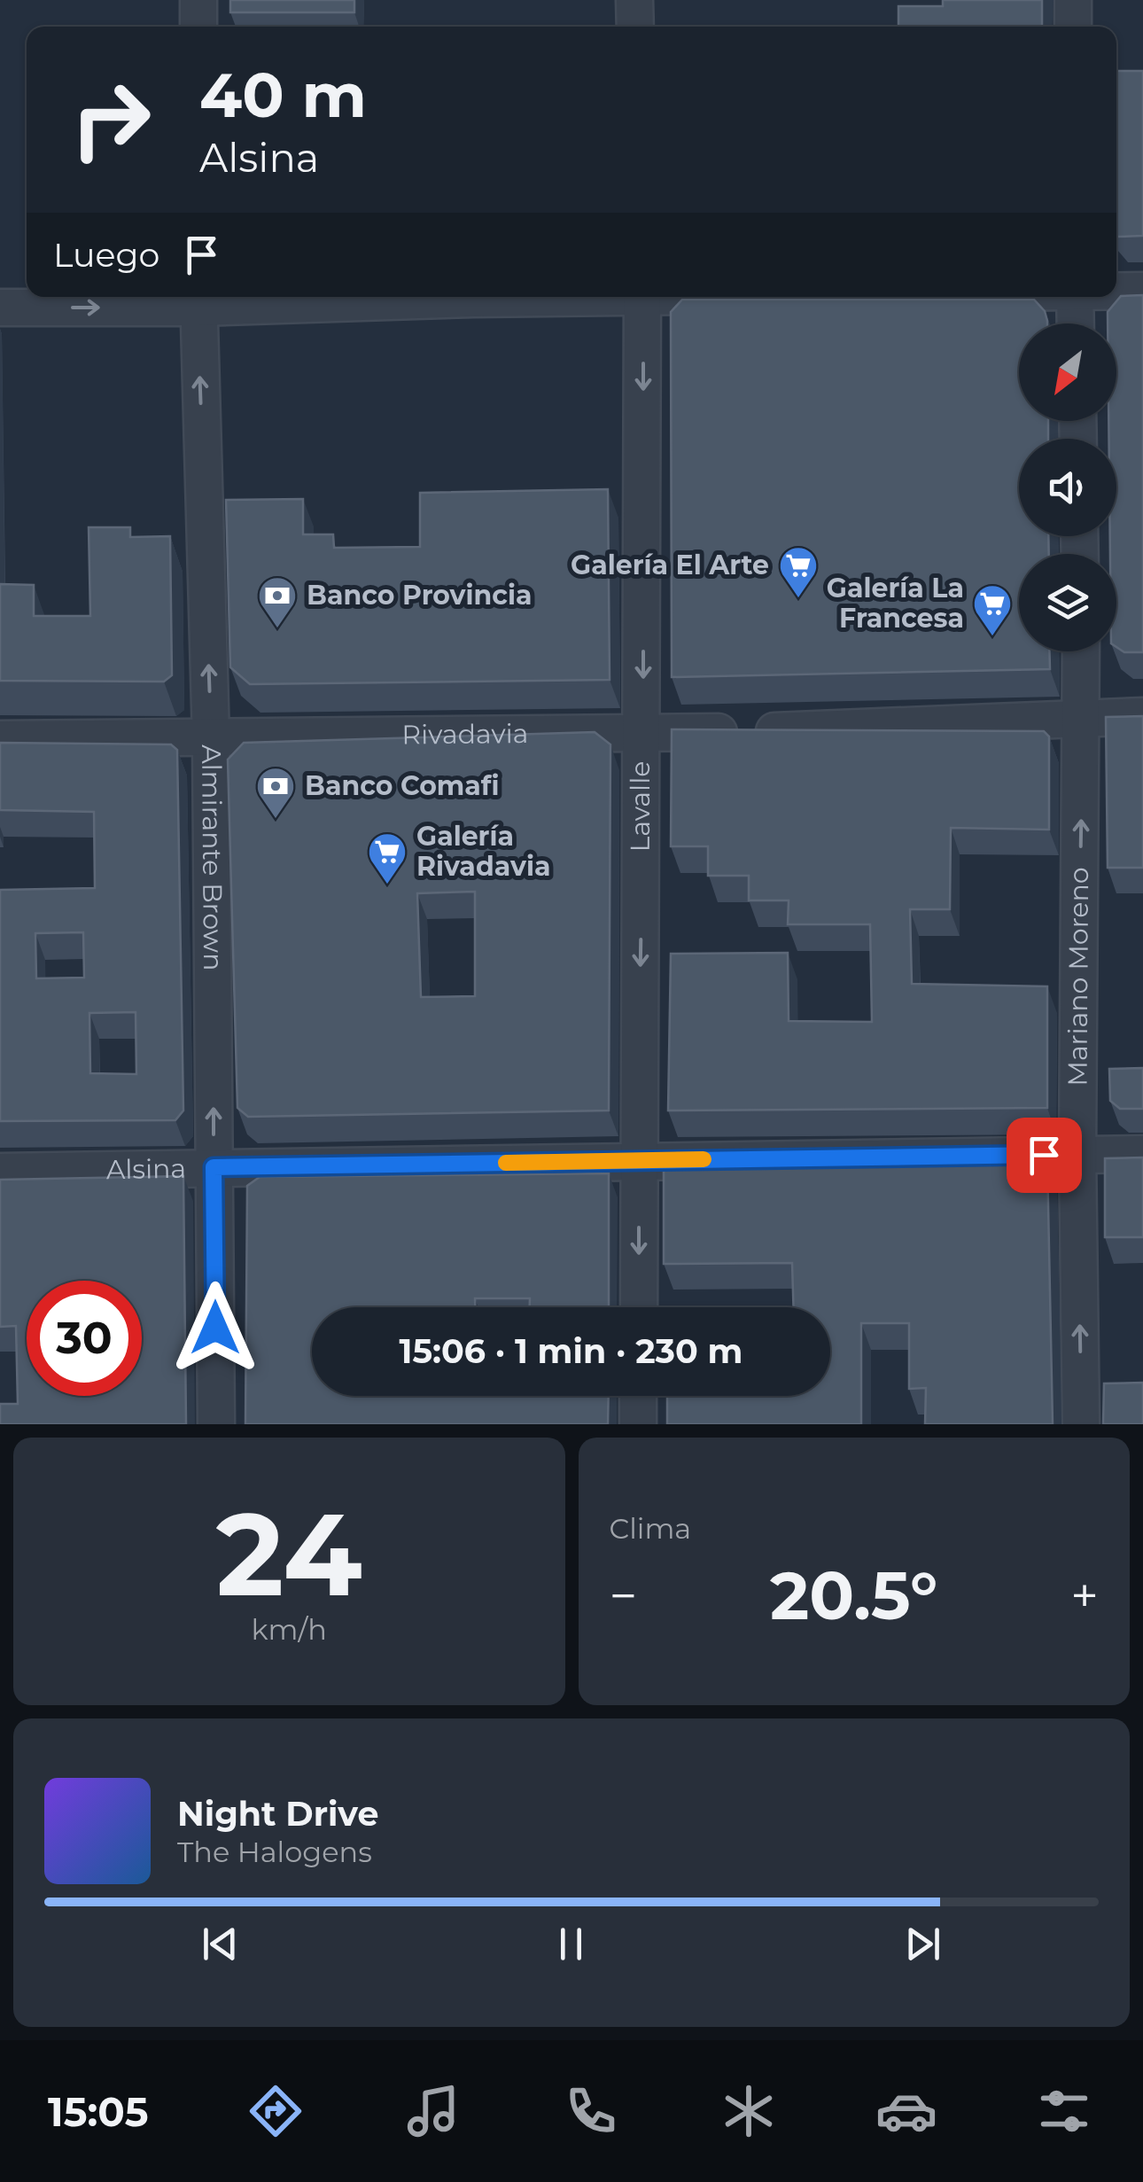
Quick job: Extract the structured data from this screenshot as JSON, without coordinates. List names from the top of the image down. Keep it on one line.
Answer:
{"streets":{"street":["Rivadavia","Lavalle","Almirante Brown","Mariano Moreno","Alsina"]},"crossings":[["Rivadavia","Lavalle"],["Rivadavia","Almirante Brown"],["Rivadavia","Mariano Moreno"],["Lavalle","Alsina"],["Almirante Brown","Alsina"],["Mariano Moreno","Alsina"]],"one_way":["Lavalle","Almirante Brown","Mariano Moreno"],"places":{"supermarket":["Galería El Arte","Galería La Francesa","Galería Rivadavia"],"bank":["Banco Provincia","Banco Comafi"]},"north":"bottom left","page":{"turn":["40 m","Alsina"],"then":"Luego","limit":"30","trip":"15:06 · 1 min · 230 m","tile":[["24","km/h"],"Clima"],"heat":["−","20.5°","+"],"song":["Night Drive","The Halogens"],"tabs":"15:05"}}
